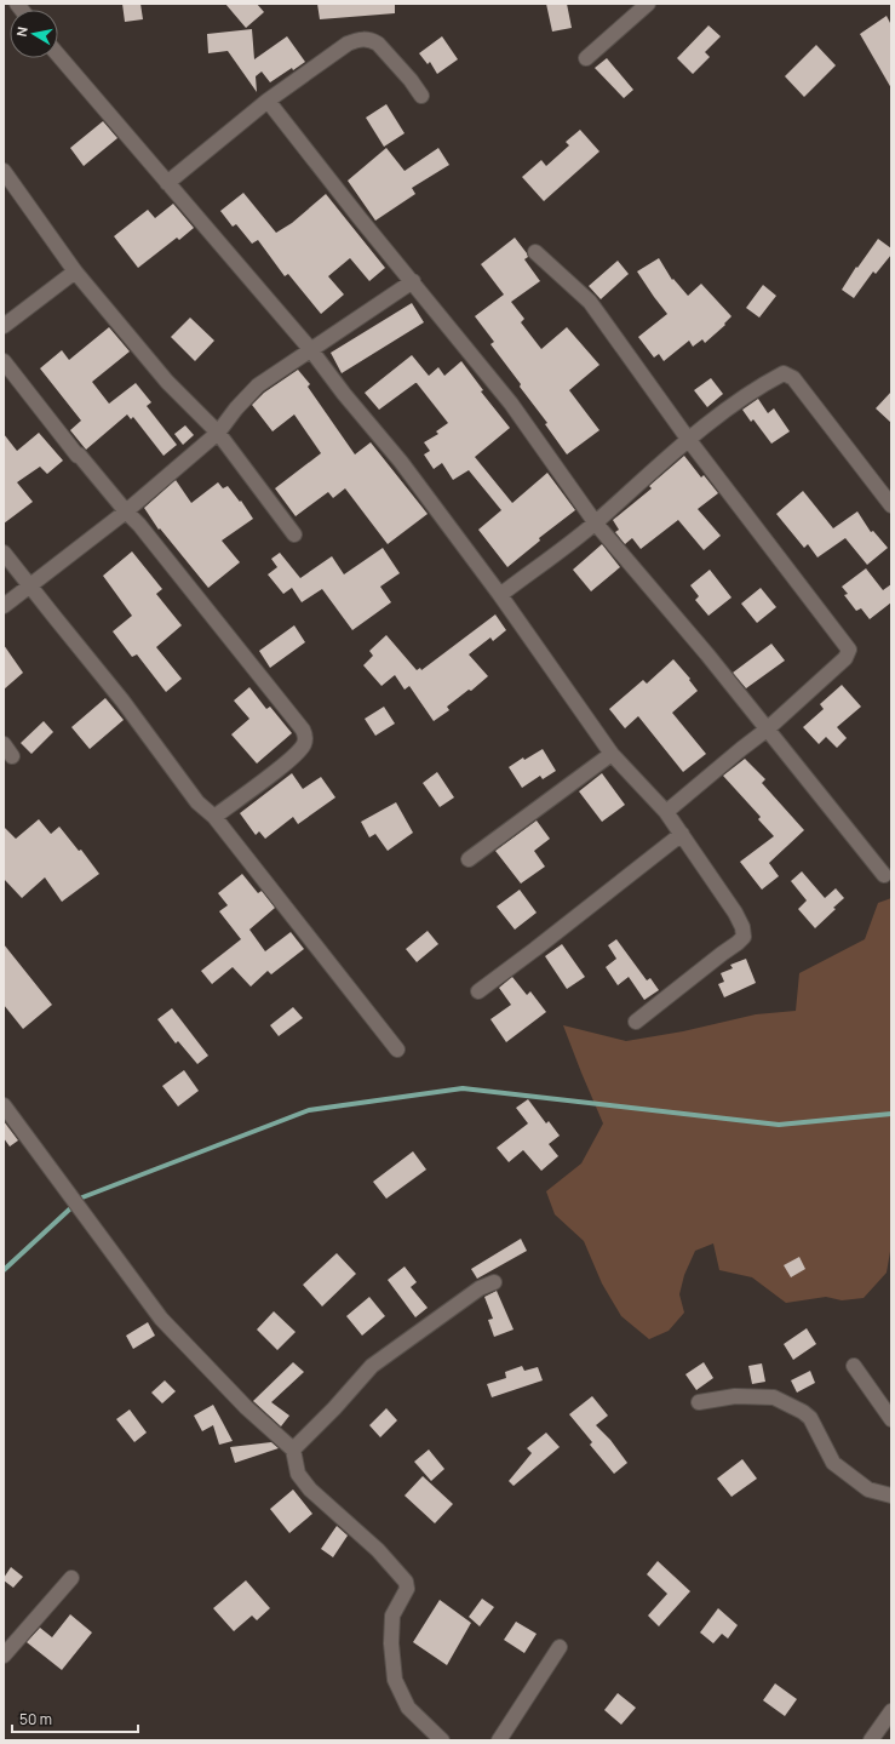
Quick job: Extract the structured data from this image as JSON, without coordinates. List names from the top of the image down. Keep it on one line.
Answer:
{"scale_bar":"50 m","north":"left"}
